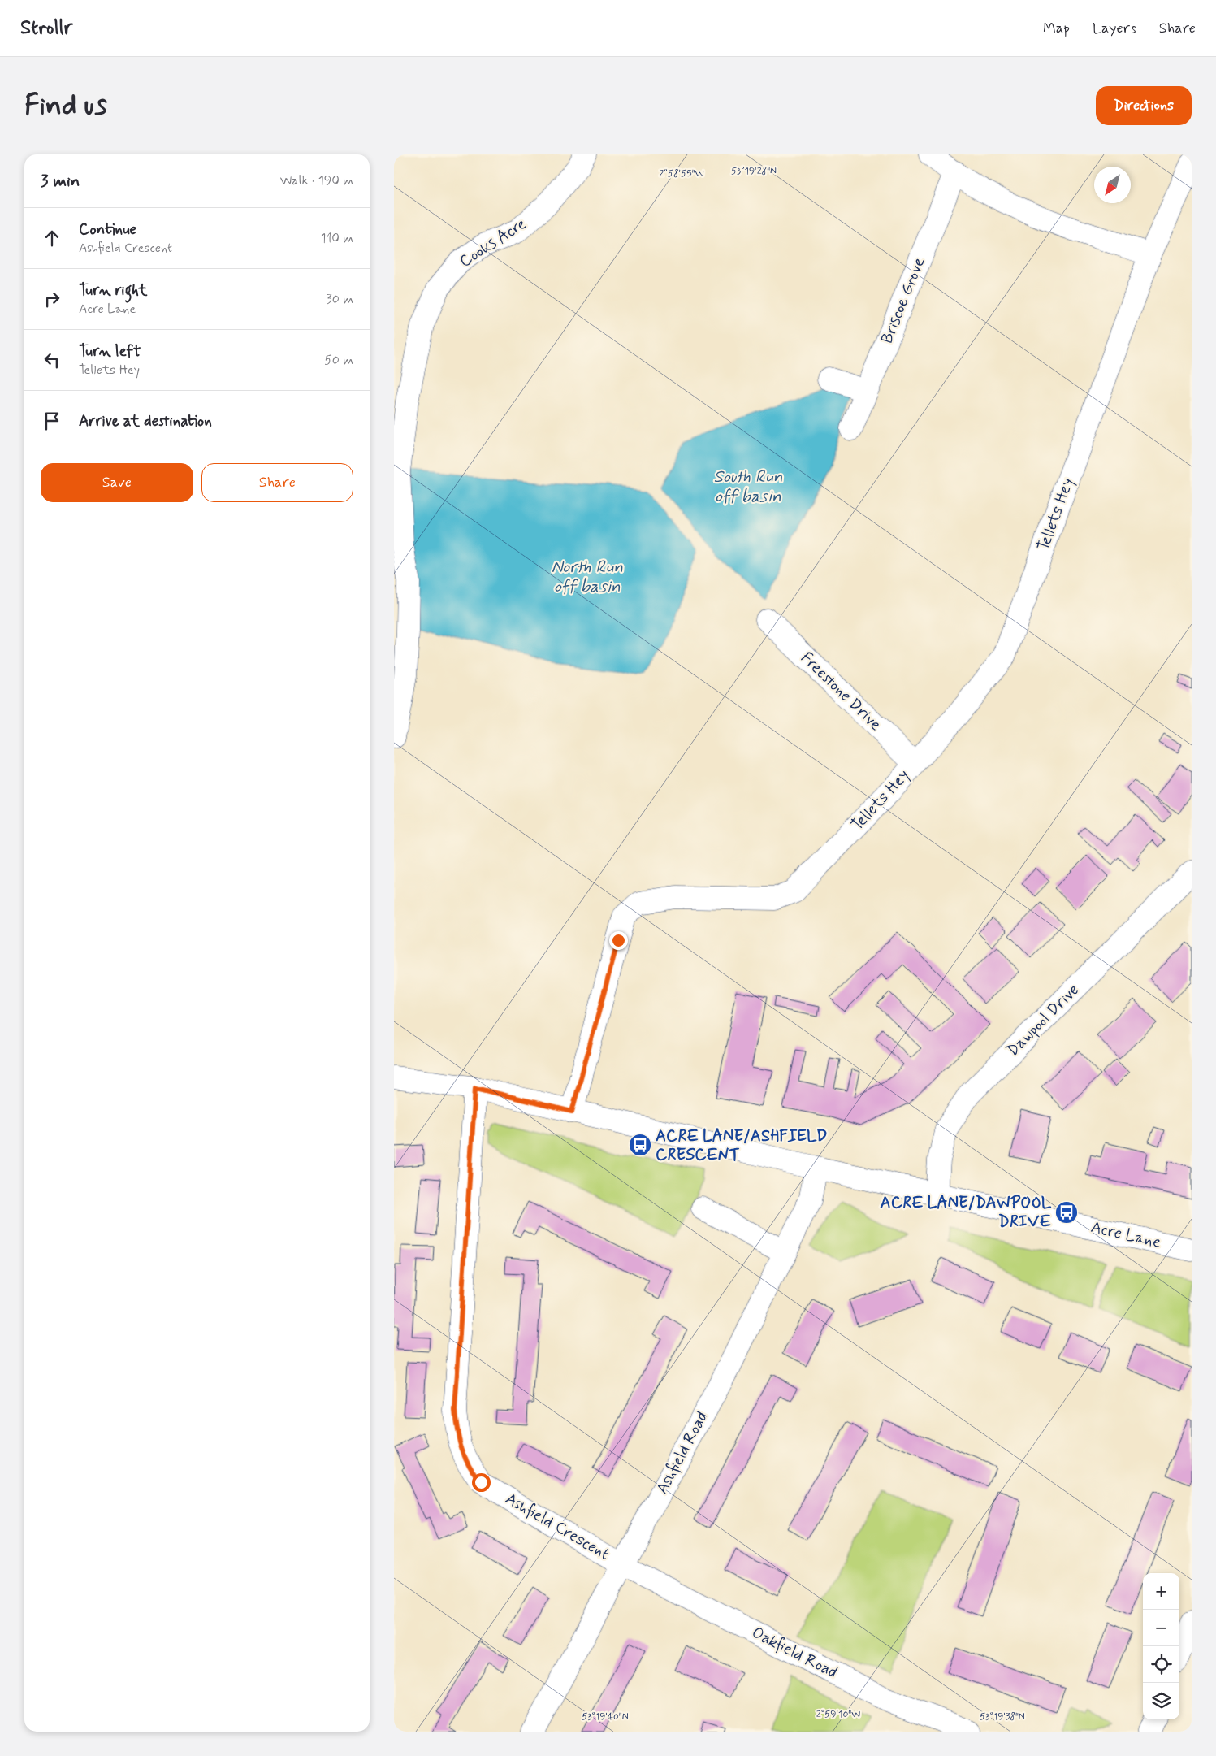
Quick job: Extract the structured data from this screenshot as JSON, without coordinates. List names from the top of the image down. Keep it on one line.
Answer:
{"streets":{"street":["Cooks Acre","Briscoe Grove","Tellets Hey","Freestone Drive","Dawpool Drive","Acre Lane","Ashfield Road","Ashfield Crescent","Oakfield Road"]},"crossings":[["Tellets Hey","Freestone Drive"],["Tellets Hey","Acre Lane"],["Dawpool Drive","Acre Lane"],["Acre Lane","Ashfield Road"],["Acre Lane","Ashfield Crescent"],["Ashfield Road","Ashfield Crescent"],["Ashfield Road","Oakfield Road"],["Ashfield Crescent","Oakfield Road"]],"water":["South Run off basin","North Run off basin"],"places":{"bus stop":["ACRE LANE/ASHFIELD CRESCENT","ACRE LANE/DAWPOOL DRIVE"]},"north":"bottom left","page":{"header":"Strollr","nav":["Map","Layers","Share"],"buttons":["Directions",["Save","Share"]],"title":"Find us","heading":["3 min","Walk · 190 m"],"list":[["Continue","Ashfield Crescent","110 m"],["Turn right","Acre Lane","30 m"],["Turn left","Tellets Hey","50 m"],"Arrive at destination"],"map_buttons":["+","−"]},"coordinates":["53°19'28\"N","2°58'55\"W","2°59'10\"W","53°19'40\"N","53°19'38\"N"]}
